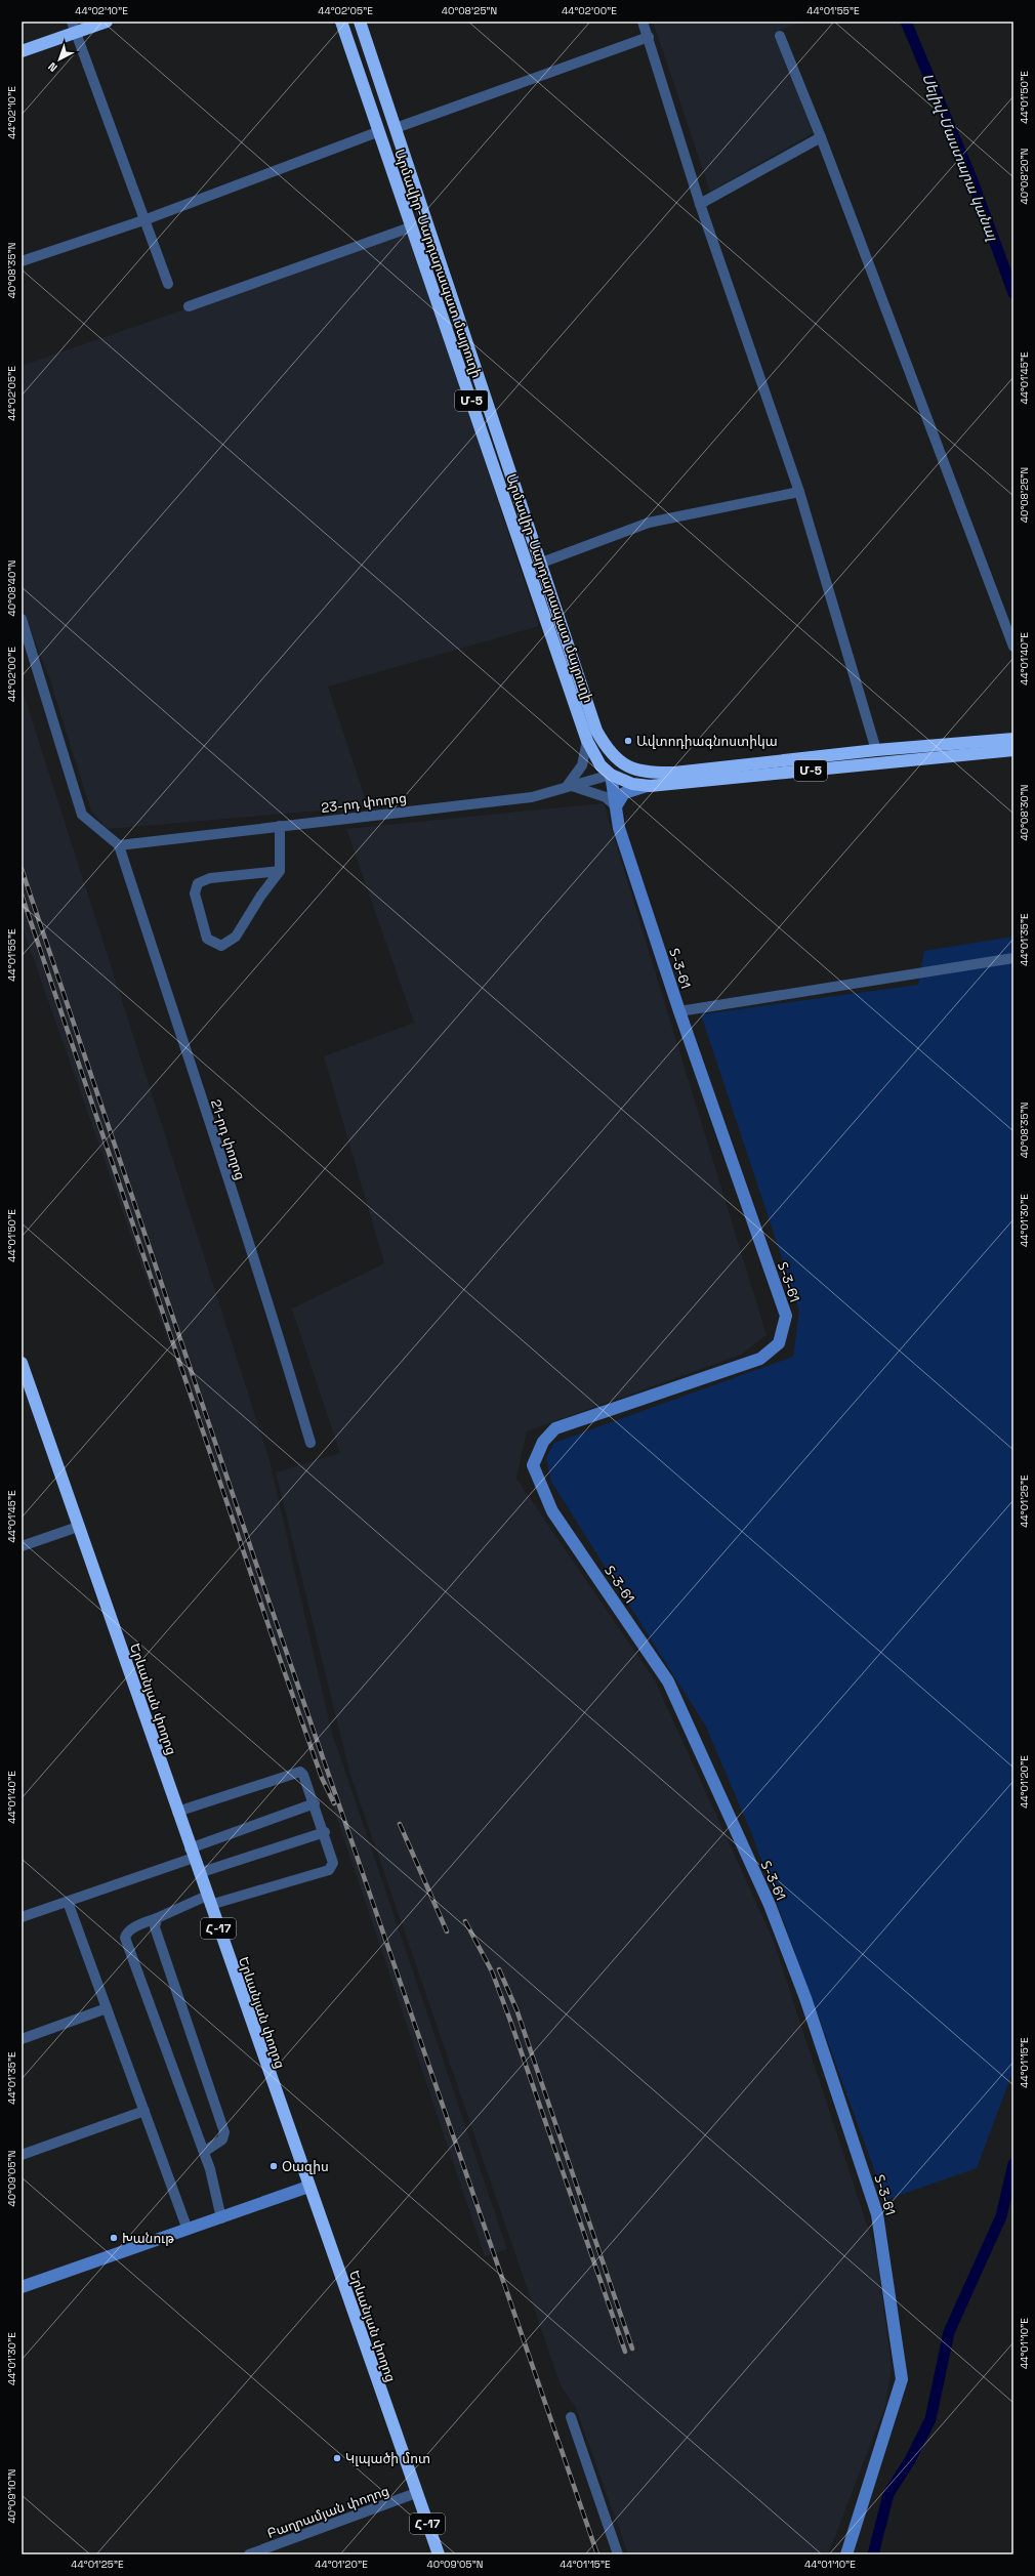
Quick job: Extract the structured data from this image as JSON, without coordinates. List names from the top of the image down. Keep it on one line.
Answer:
{"streets":{"highway":["Արմավիր-Սարդարապատ մայրուղի","Մ-5","Երևանյան փողոց","Հ-17"],"street":["23-րդ փողոց","Տ-3-61","21-րդ փողոց","Բաղրամյան փողոց"]},"crossings":[["Արմավիր-Սարդարապատ մայրուղի","23-րդ փողոց"],["Արմավիր-Սարդարապատ մայրուղի","Տ-3-61"],["23-րդ փողոց","Տ-3-61"],["23-րդ փողոց","21-րդ փողոց"],["Երևանյան փողոց","Բաղրամյան փողոց"]],"water":["Սելիվ֊Մաստարա կանալ"],"places":["Ավտոդիագնոստիկա","Օազիս","Խանութ","Կլպածի մոտ"],"north":"bottom left","coordinates":["44°02'10\"E","44°02'05\"E","40°08'25\"N","44°02'00\"E","44°01'55\"E","44°01'50\"E","40°08'20\"N","40°08'35\"N","44°01'45\"E","40°08'40\"N","44°01'40\"E","40°08'30\"N","44°01'35\"E","44°01'30\"E","44°01'25\"E","44°01'20\"E","44°01'15\"E","40°09'05\"N","44°01'10\"E","40°09'10\"N"]}
